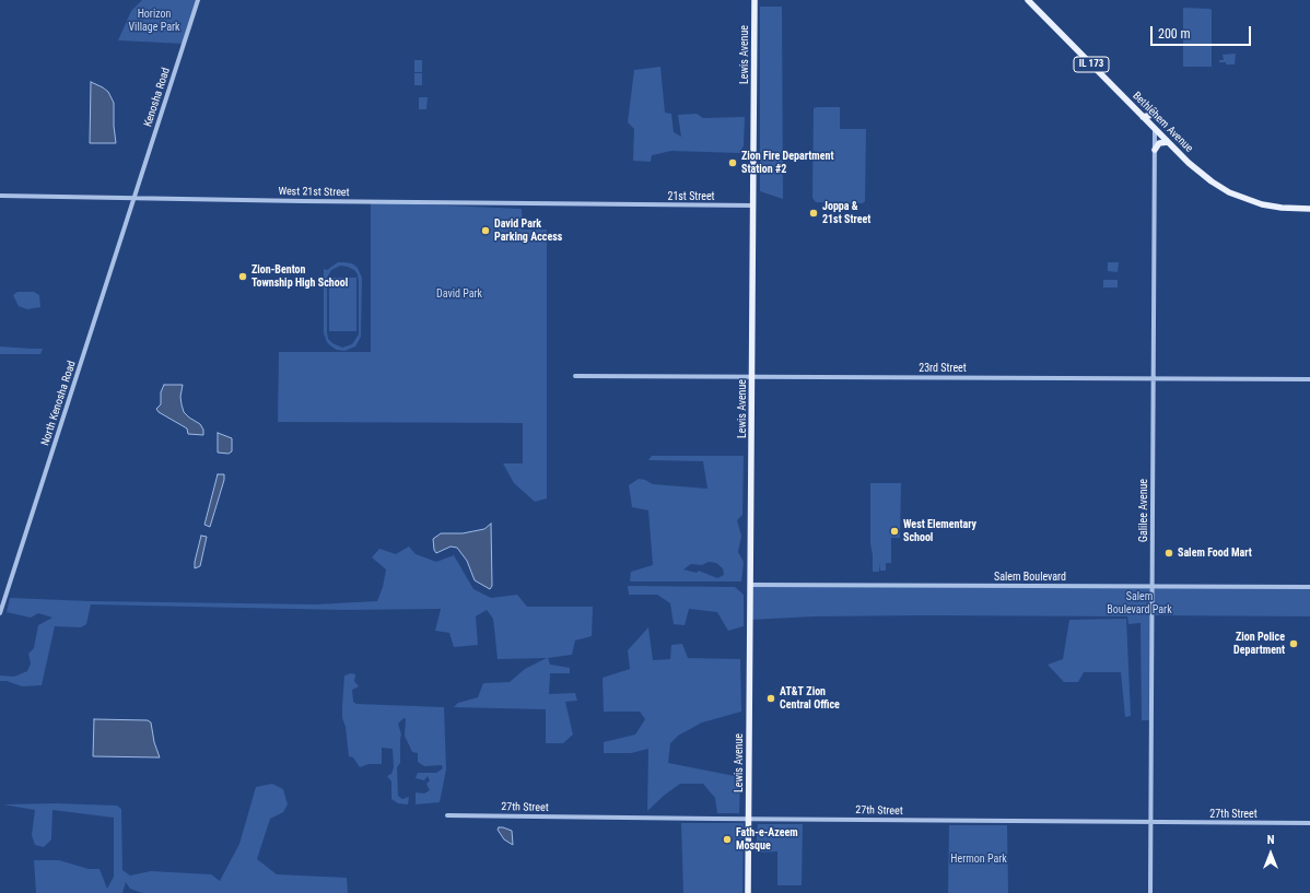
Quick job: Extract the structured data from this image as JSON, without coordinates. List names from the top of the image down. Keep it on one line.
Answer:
{"streets":{"main road":["Lewis Avenue","IL 173","Bethlehem Avenue"],"street":["Kenosha Road","West 21st Street","21st Street","23rd Street","North Kenosha Road","Galilee Avenue","Salem Boulevard","27th Street"]},"crossings":[["Lewis Avenue","21st Street"],["Lewis Avenue","23rd Street"],["Lewis Avenue","Salem Boulevard"],["Lewis Avenue","27th Street"],["Kenosha Road","West 21st Street"],["Kenosha Road","North Kenosha Road"],["Bethlehem Avenue","Galilee Avenue"],["West 21st Street","21st Street"],["West 21st Street","North Kenosha Road"],["23rd Street","Galilee Avenue"],["Galilee Avenue","Salem Boulevard"],["Galilee Avenue","27th Street"]],"parks":["Horizon Village Park","David Park","Salem Boulevard Park","Hermon Park"],"places":["Zion Fire Department Station #2","Joppa & 21st Street","David Park Parking Access","Zion-Benton Township High School","West Elementary School","Salem Food Mart","Zion Police Department","AT&T Zion Central Office","Fath-e-Azeem Mosque"],"scale_bar":"200 m","north":"top"}
